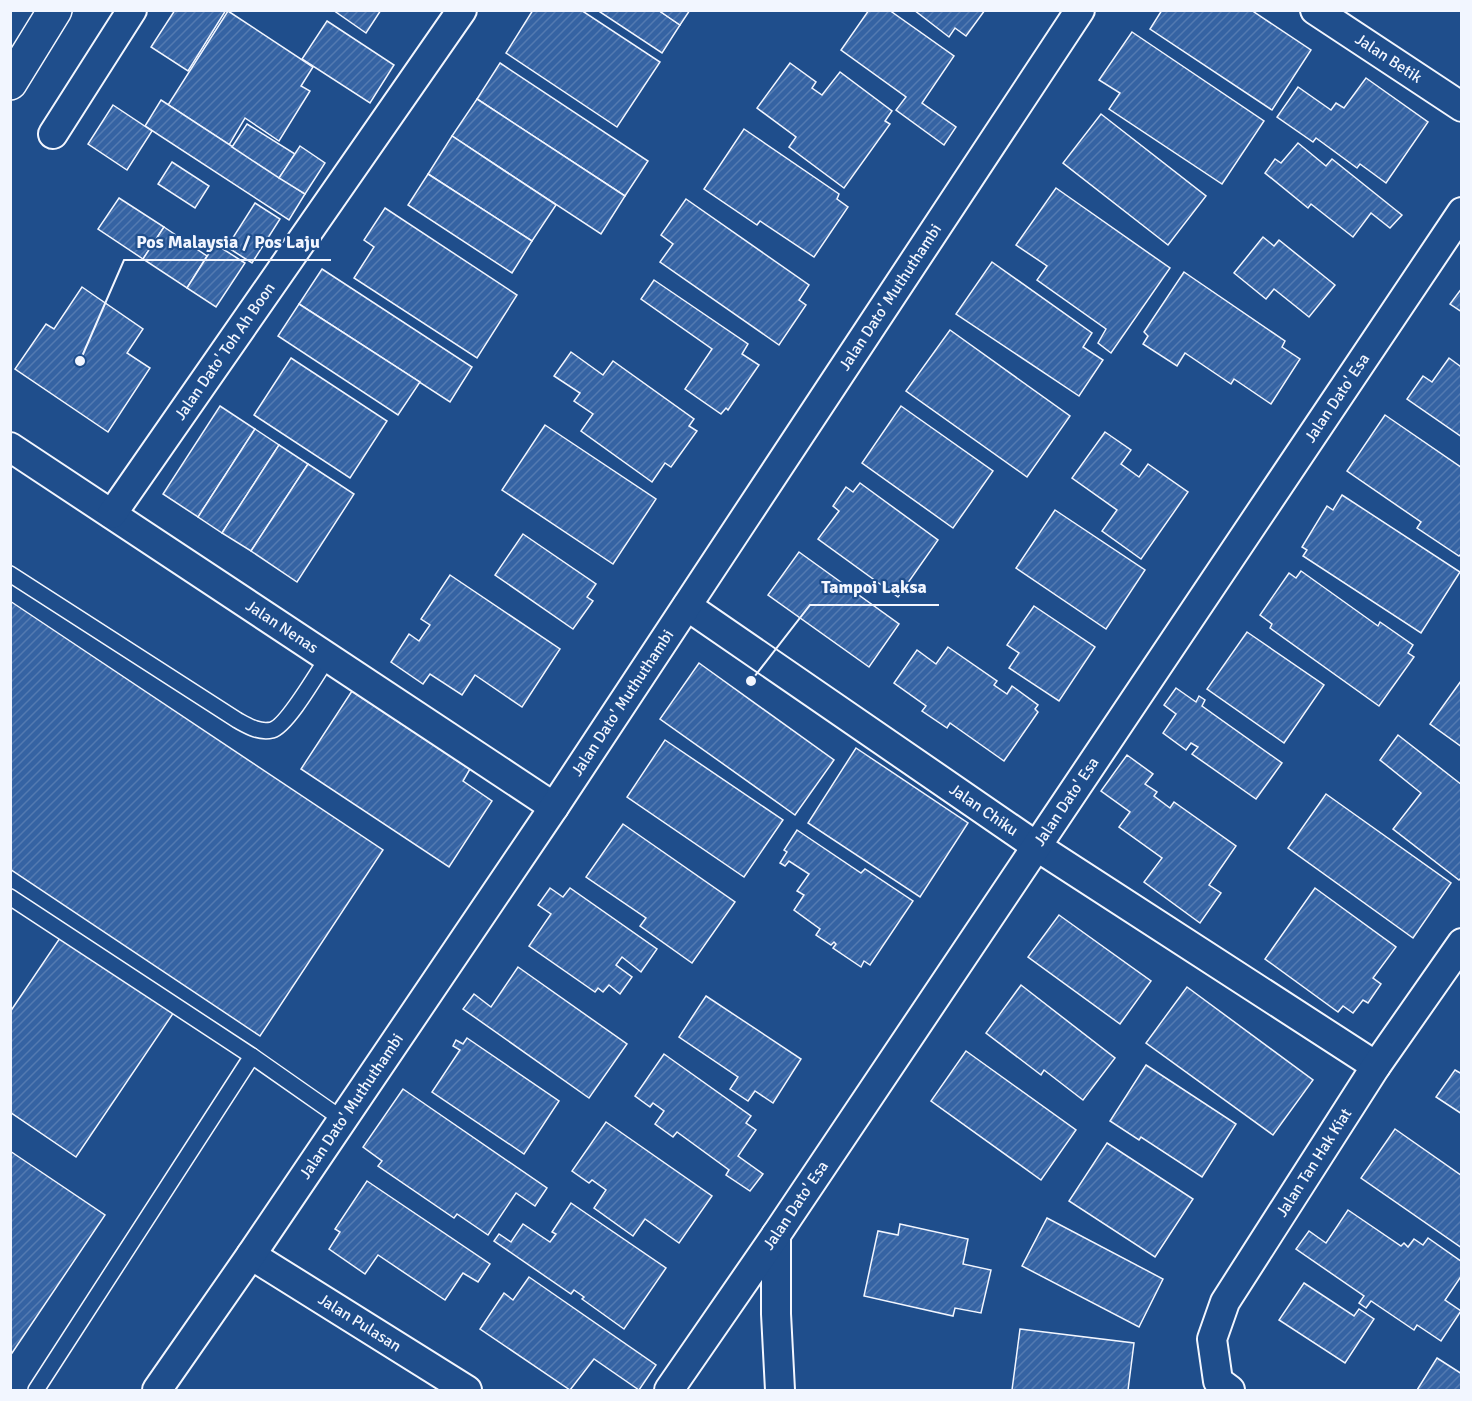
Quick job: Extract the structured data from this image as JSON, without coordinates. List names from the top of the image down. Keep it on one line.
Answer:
{"streets":{"street":["Jalan Betik","Jalan Dato' Muthuthambi","Jalan Dato' Toh Ah Boon","Jalan Dato' Esa","Jalan Nenas","Jalan Chiku","Jalan Tan Hak Kiat","Jalan Pulasan"]},"crossings":[["Jalan Dato' Muthuthambi","Jalan Nenas"],["Jalan Dato' Muthuthambi","Jalan Chiku"],["Jalan Dato' Muthuthambi","Jalan Pulasan"],["Jalan Dato' Toh Ah Boon","Jalan Nenas"],["Jalan Dato' Esa","Jalan Chiku"],["Jalan Chiku","Jalan Tan Hak Kiat"]],"places":["Pos Malaysia / Pos Laju","Tampoi Laksa"]}
